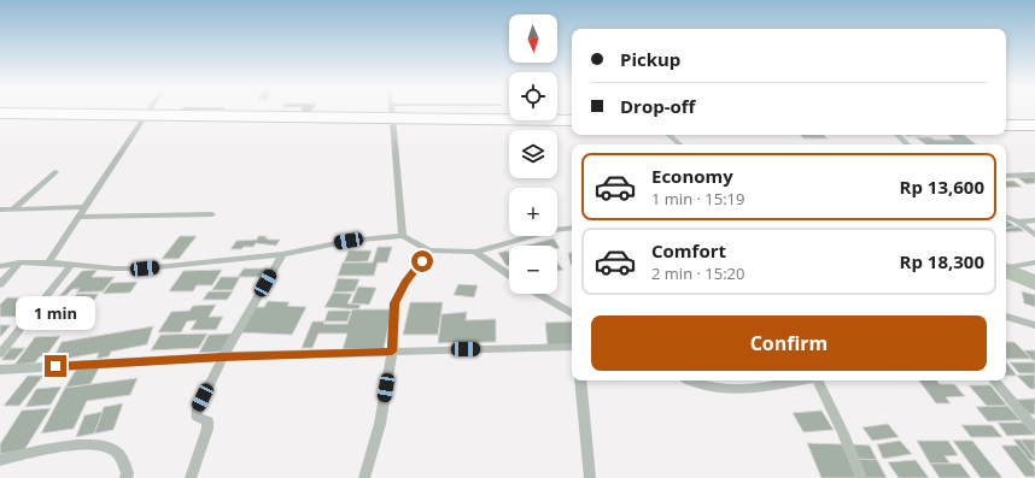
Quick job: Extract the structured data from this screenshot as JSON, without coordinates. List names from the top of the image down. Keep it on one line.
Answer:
{"north":"bottom","page":{"map_buttons":["+","−"],"banner":["Pickup","Drop-off"],"list":[{"name":"Economy","note":"1 min · 15:19","value":"Rp 13,600"},{"name":"Comfort","note":"2 min · 15:20","value":"Rp 18,300"}],"bubble":"1 min","buttons":"Confirm"}}
